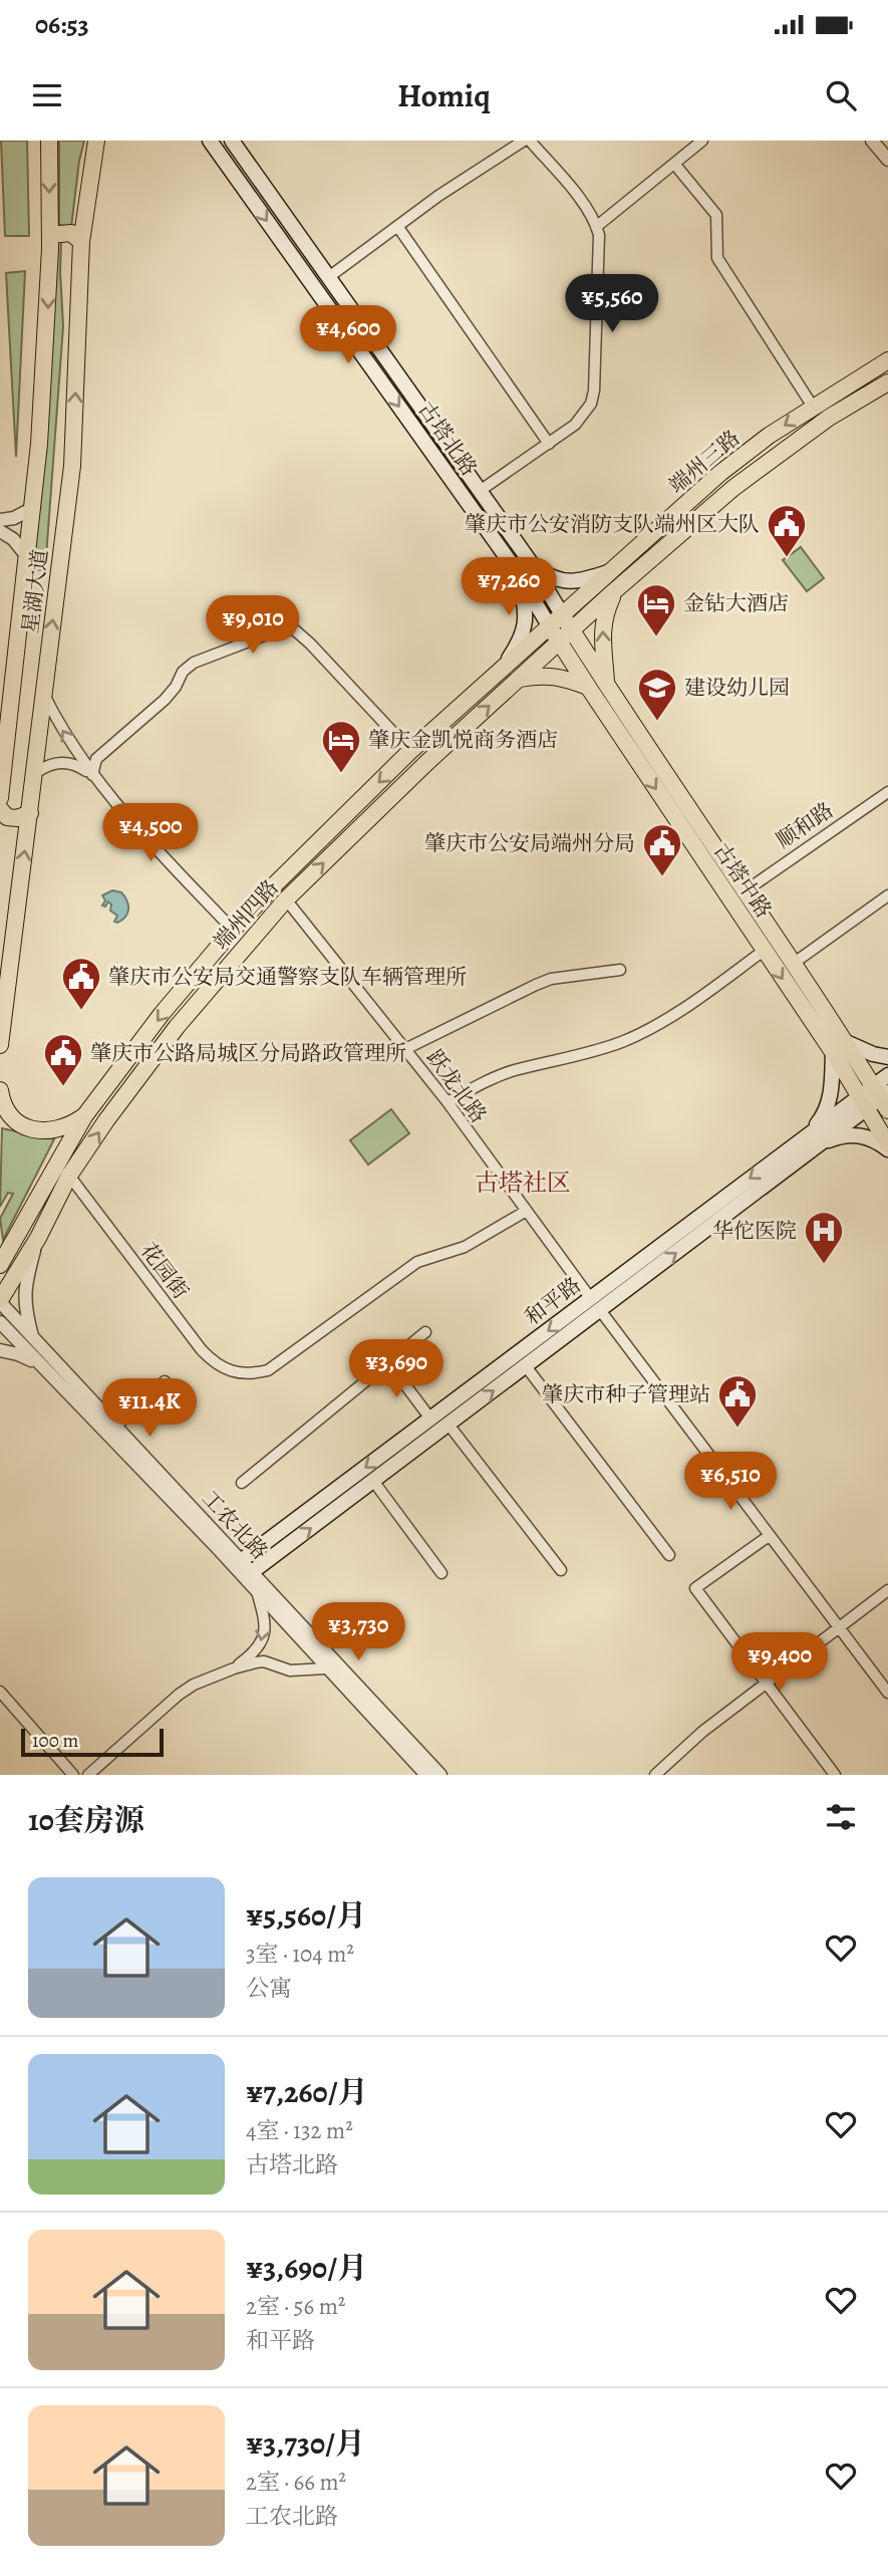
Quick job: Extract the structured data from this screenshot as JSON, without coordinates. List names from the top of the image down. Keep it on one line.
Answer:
{"streets":{"main road":["古塔北路","端州三路","星湖大道","古塔中路","端州四路","和平路"],"street":["顺和路","跃龙北路","花园街","工农北路"]},"crossings":[["古塔北路","端州三路"],["古塔北路","古塔中路"],["古塔北路","端州四路"],["端州三路","古塔中路"],["端州三路","端州四路"],["顺和路","古塔中路"],["古塔中路","端州四路"],["古塔中路","和平路"],["端州四路","跃龙北路"],["端州四路","花园街"],["端州四路","工农北路"],["跃龙北路","花园街"],["跃龙北路","和平路"],["和平路","工农北路"]],"districts":["古塔社区"],"places":{"public building":["肇庆市公安消防支队端州区大队","肇庆市公安局端州分局","肇庆市公安局交通警察支队车辆管理所","肇庆市公路局城区分局路政管理所","肇庆市种子管理站"],"hotel":["金钻大酒店","肇庆金凯悦商务酒店"],"school or university":["建设幼儿园"],"hospital":["华佗医院"]},"scale_bar":"100 m","page":{"status":"06:53","header":"Homiq","price":["¥5,560","¥4,600","¥7,260","¥9,010","¥4,500","¥3,690","¥11.4K","¥6,510","¥3,730","¥9,400"],"scale":"100 m","heading":"10套房源","list":[{"name":"¥5,560/月","note":"3室 · 104 m² · 公寓"},{"name":"¥7,260/月","note":"4室 · 132 m² · 古塔北路"},{"name":"¥3,690/月","note":"2室 · 56 m² · 和平路"},{"name":"¥3,730/月","note":"2室 · 66 m² · 工农北路"}]}}
